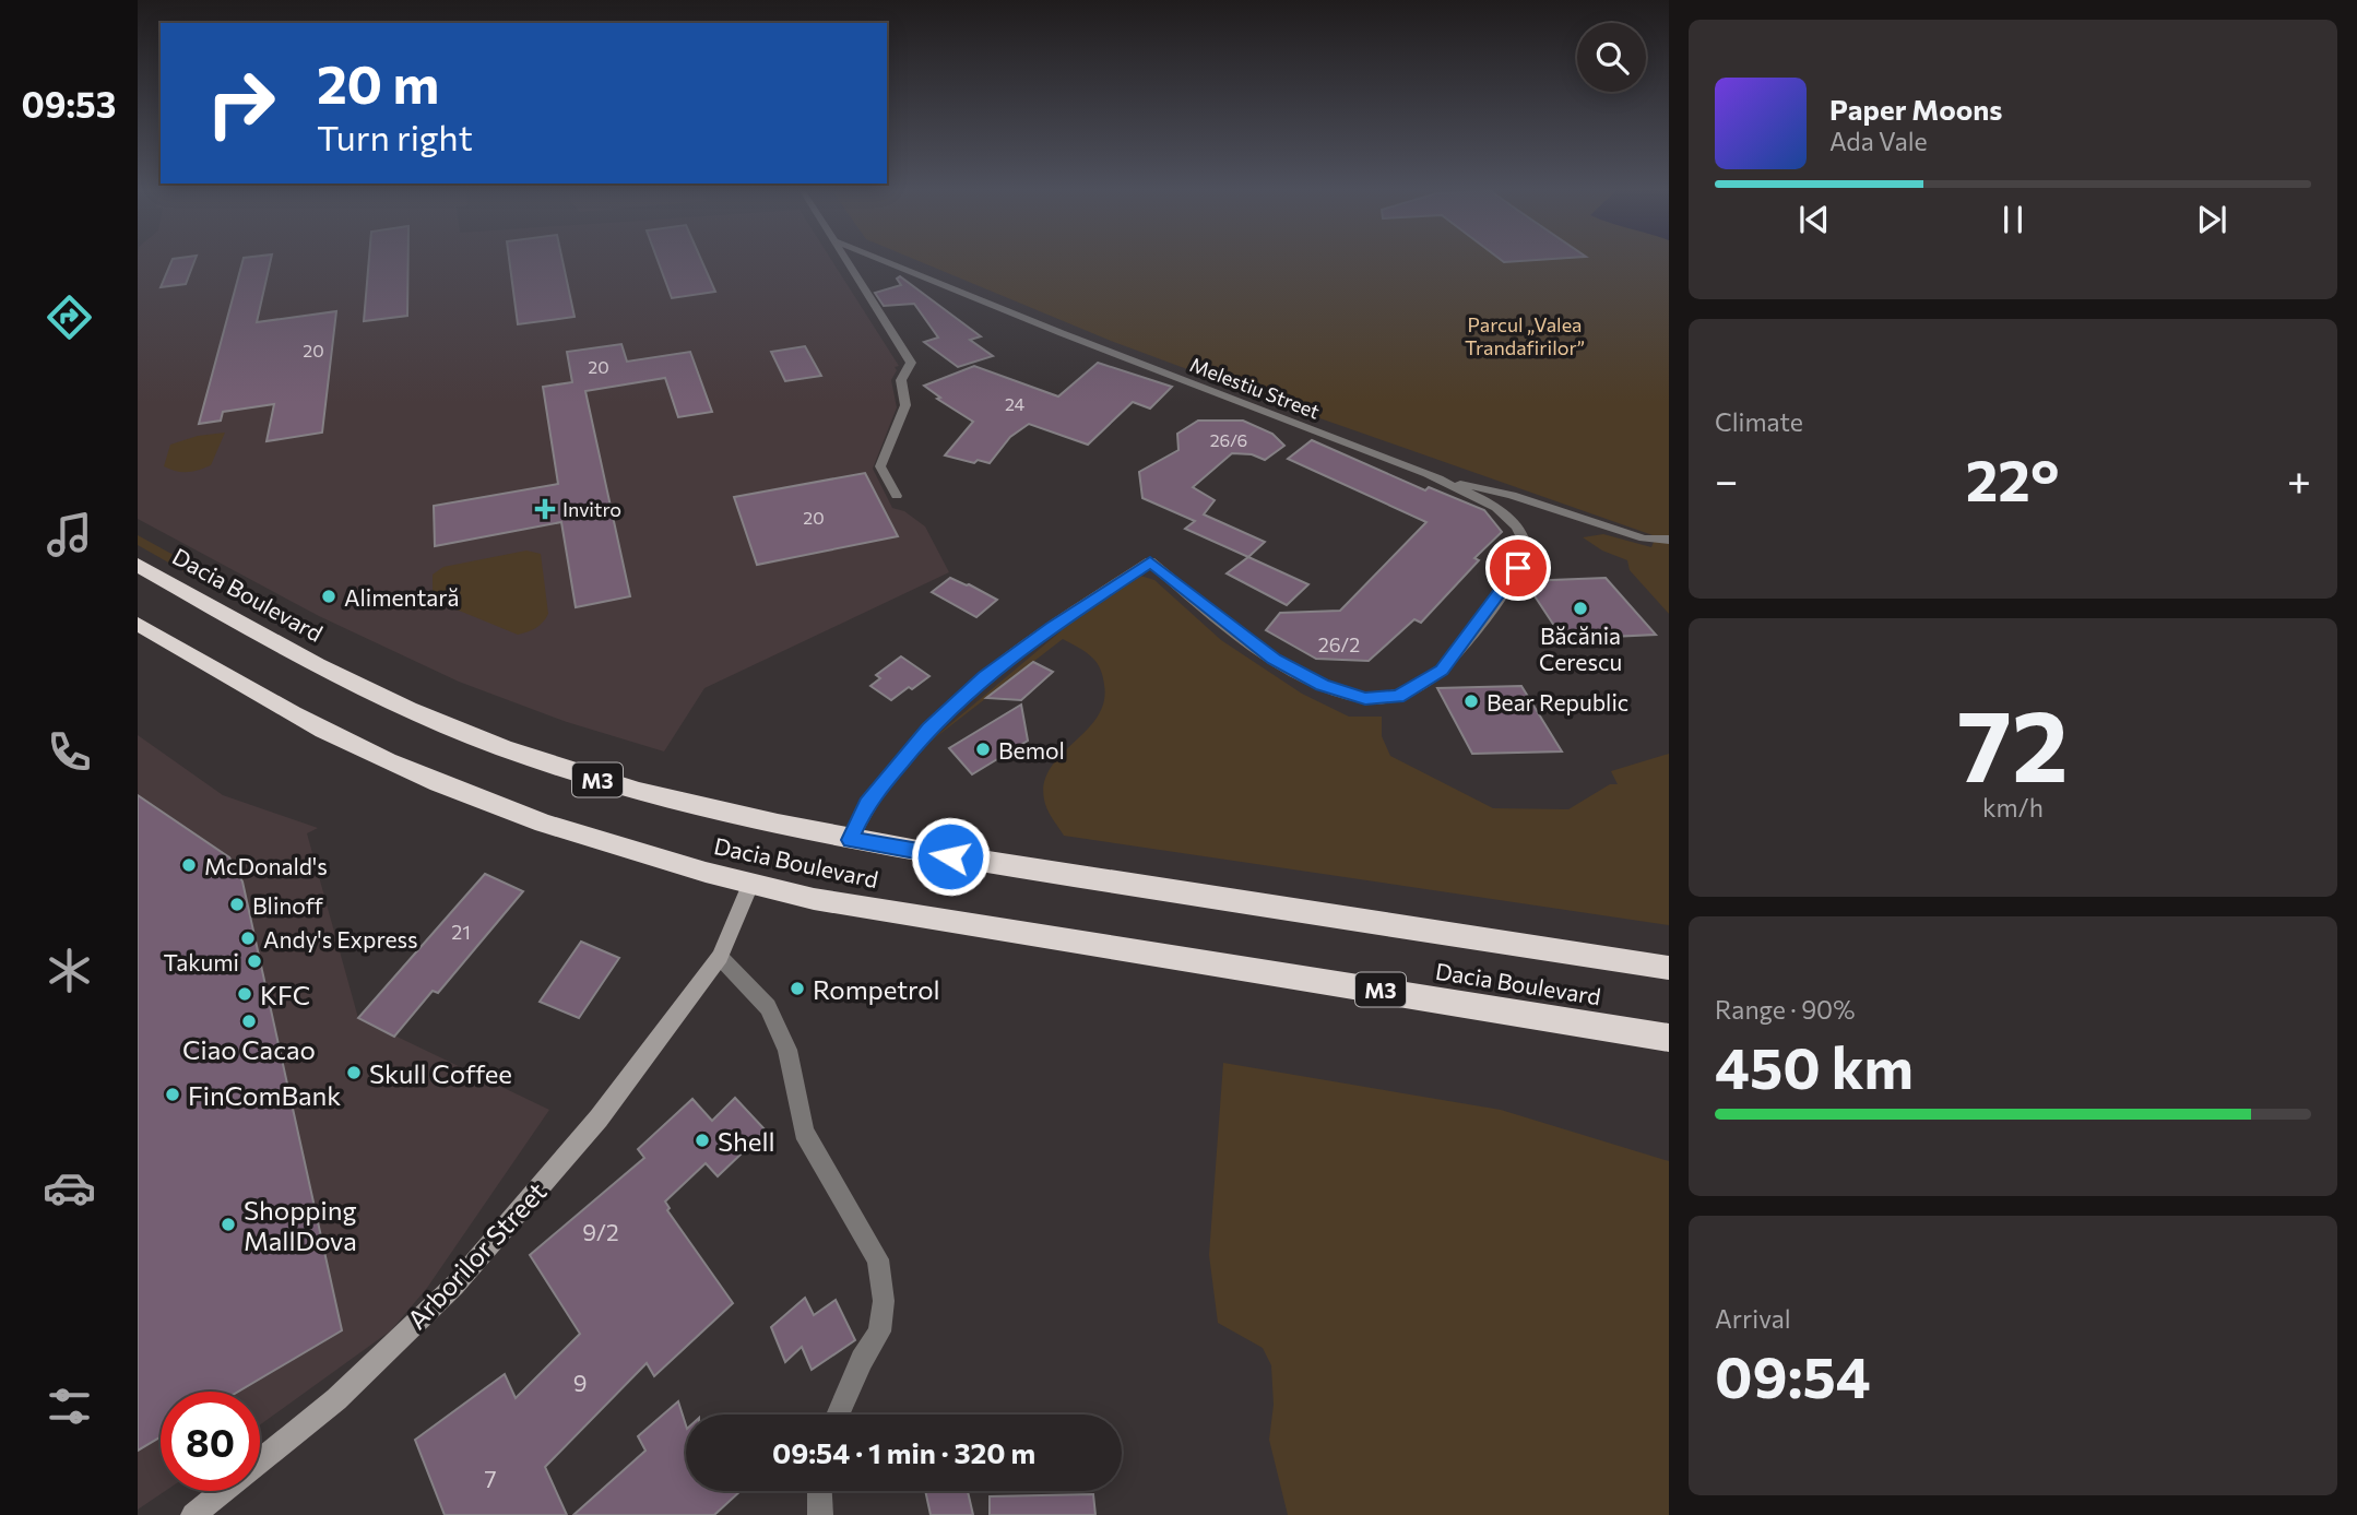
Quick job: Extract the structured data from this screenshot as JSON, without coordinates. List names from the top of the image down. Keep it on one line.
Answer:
{"streets":{"highway":["Dacia Boulevard","M3"],"street":["Melestiu Street","Arborilor Street"]},"crossings":[["Dacia Boulevard","Arborilor Street"]],"parks":["Parcul „Valea Trandafirilor”"],"places":{"health":["Invitro"],"other":["Alimentară","Băcănia Cerescu","Bear Republic","Bemol","McDonald's","Blinoff","Andy's Express","Takumi","Rompetrol","KFC","Ciao Cacao","Skull Coffee","FinComBank","Shell","Shopping MallDova"]},"house_numbers":["20","20","24","26/6","20","26/2","21","9/2","9","7"],"page":{"tabs":"09:53","turn":["20 m","Turn right"],"song":["Paper Moons","Ada Vale"],"tile":["Climate",["72","km/h"],["Range · 90%","450 km"],["Arrival","09:54"]],"heat":["−","22°","+"],"limit":"80","trip":"09:54 · 1 min · 320 m"}}
